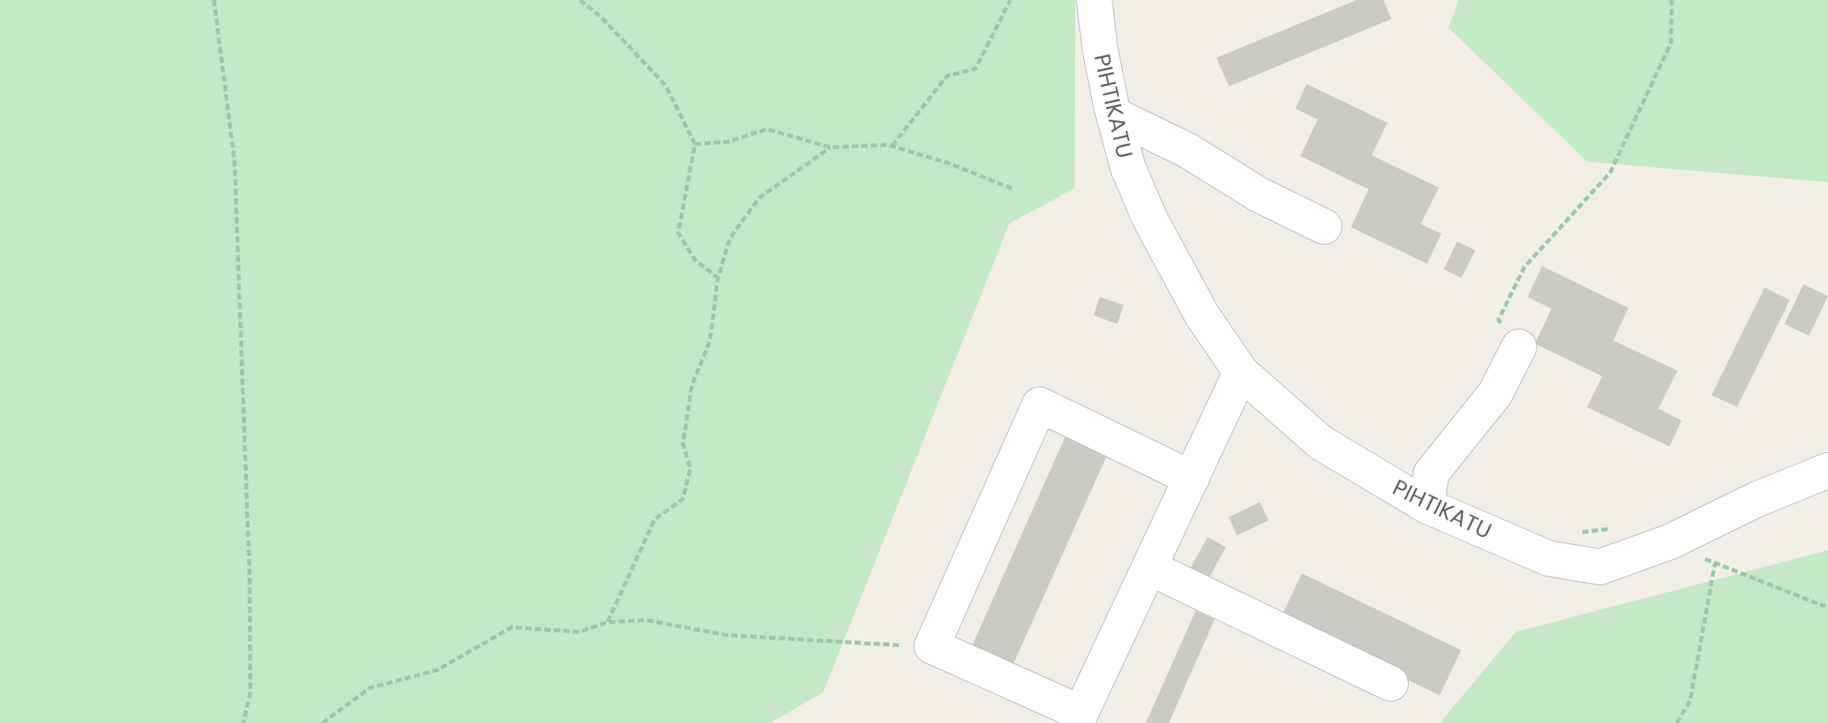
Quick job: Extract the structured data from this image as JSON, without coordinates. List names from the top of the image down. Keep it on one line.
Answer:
{"streets":{"street":["PIHTIKATU"]}}
